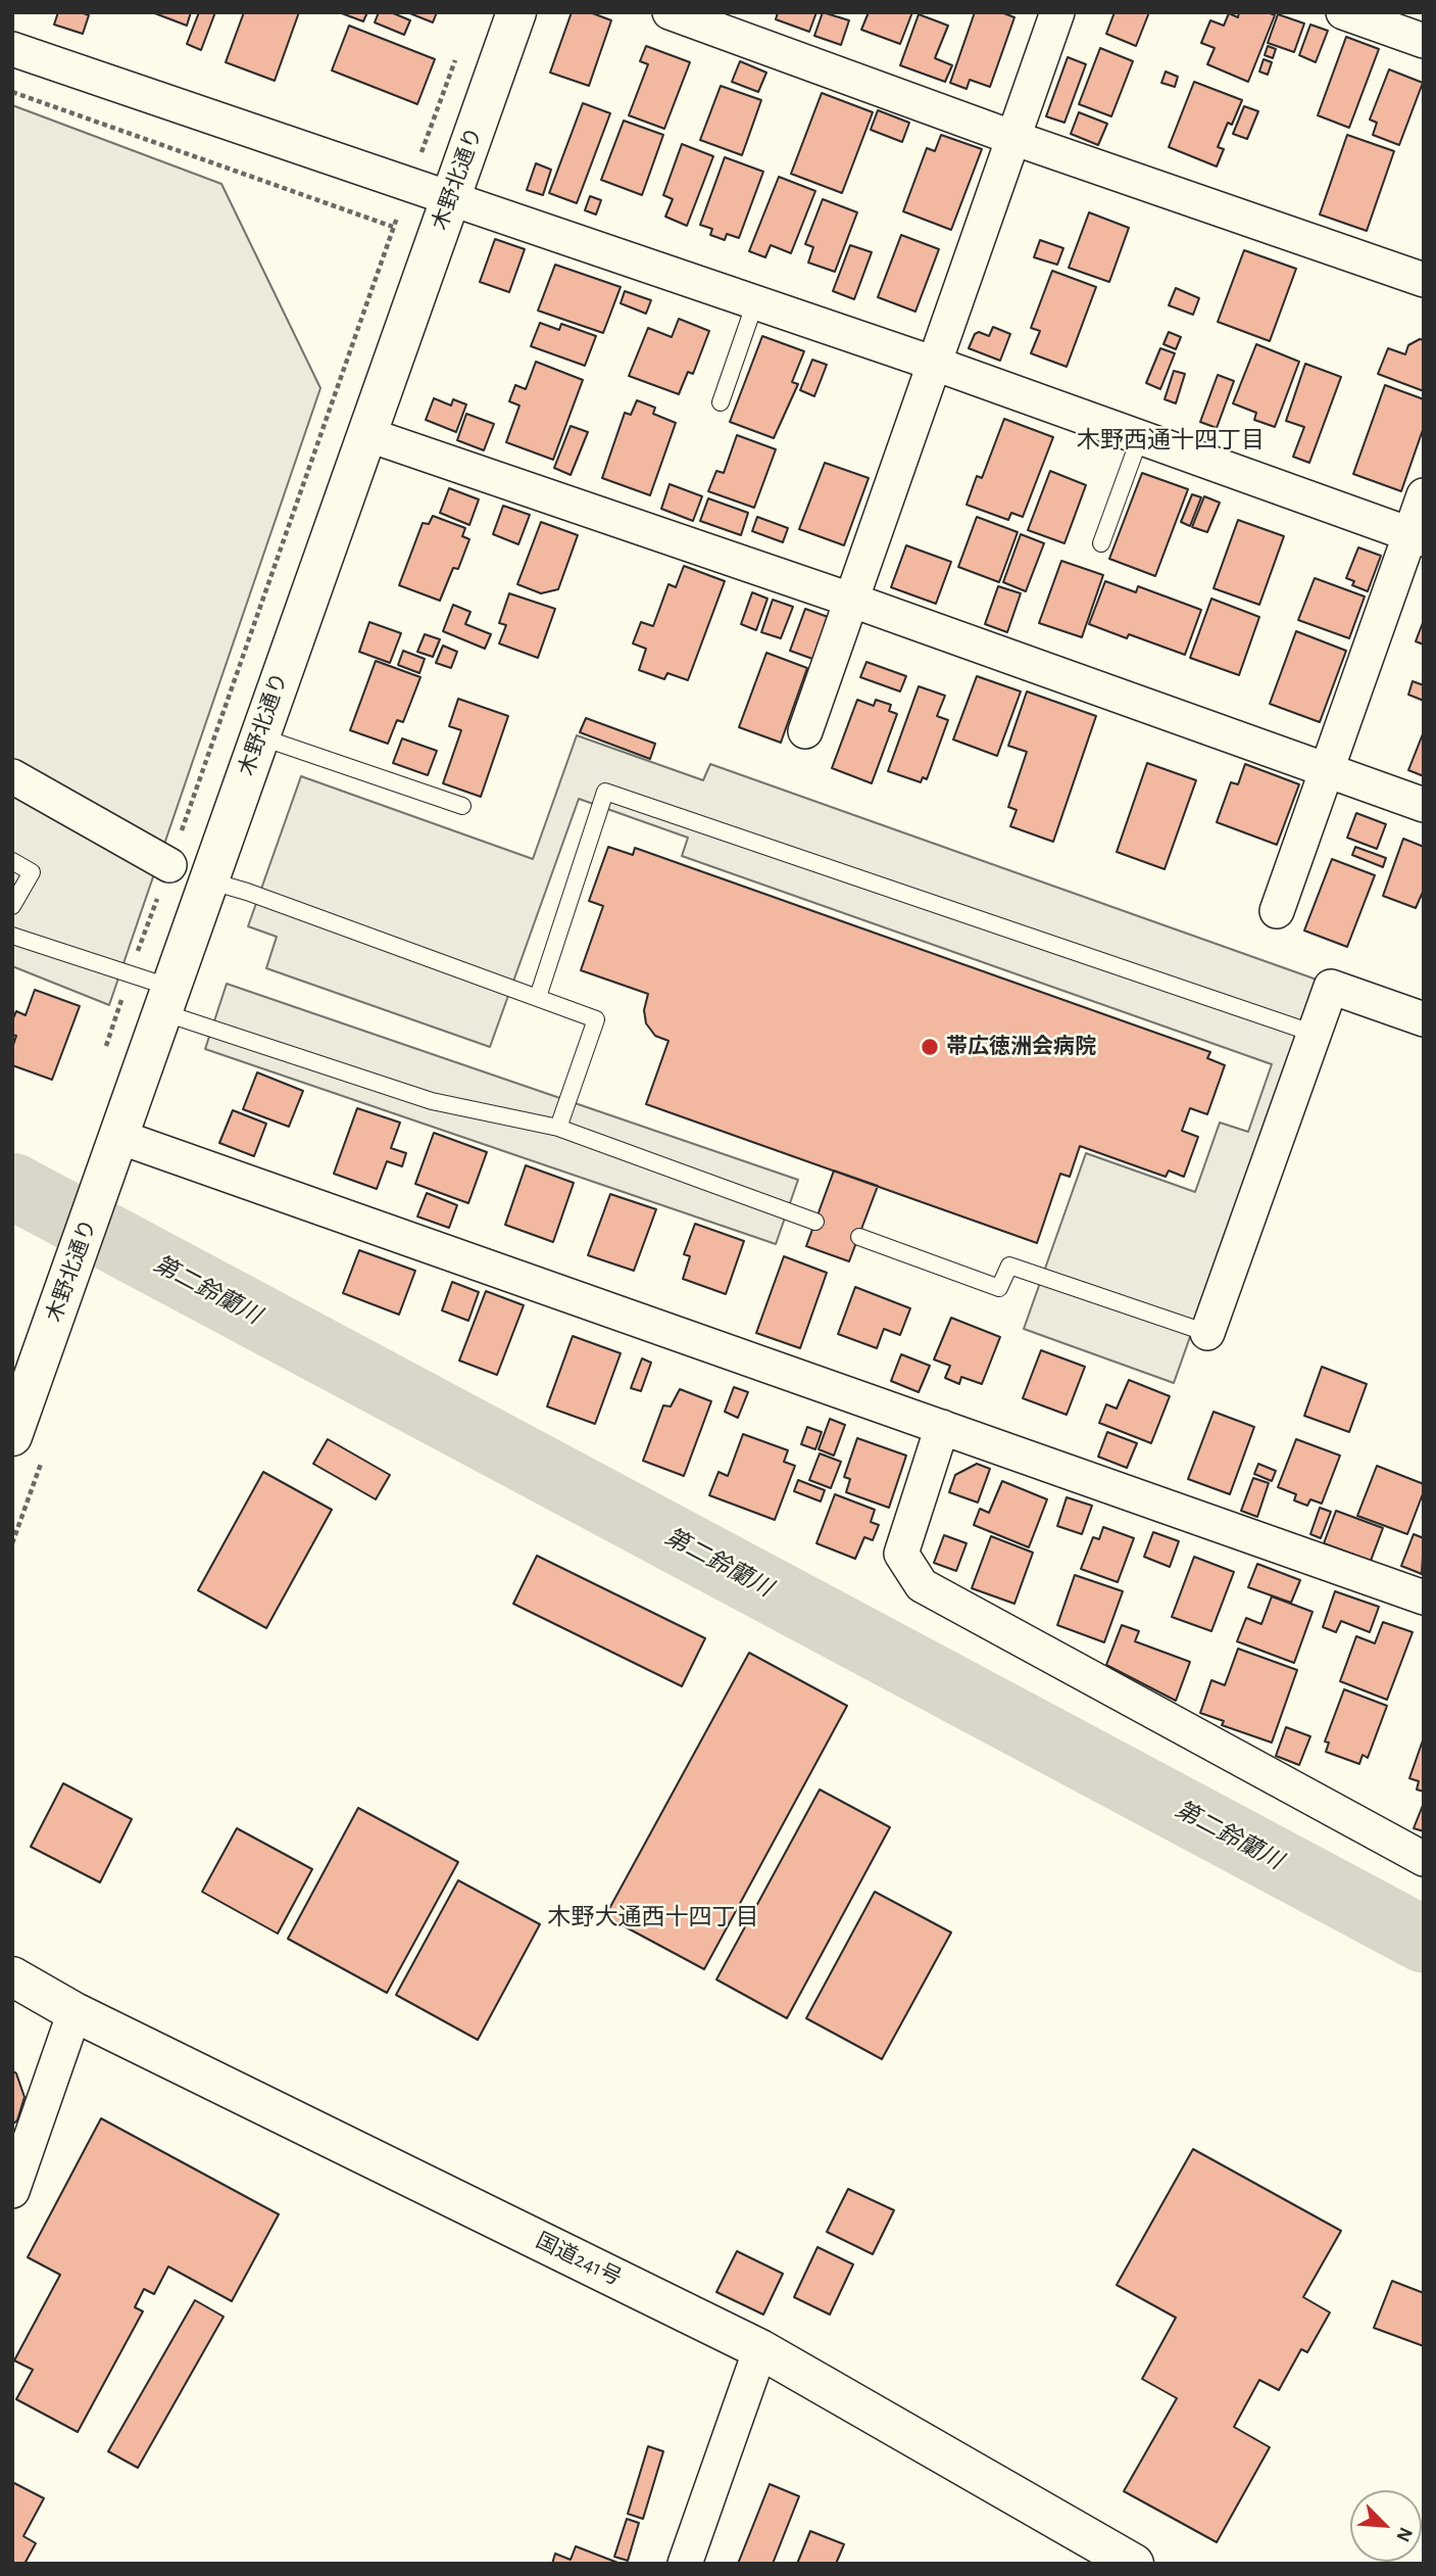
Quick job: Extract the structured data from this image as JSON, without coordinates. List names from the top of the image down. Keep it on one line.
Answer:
{"streets":{"main road":["木野北通り","国道241号"]},"districts":["木野西通十四丁目","木野大通西十四丁目"],"water":["第二鈴蘭川"],"places":["帯広徳洲会病院"],"north":"bottom right"}
